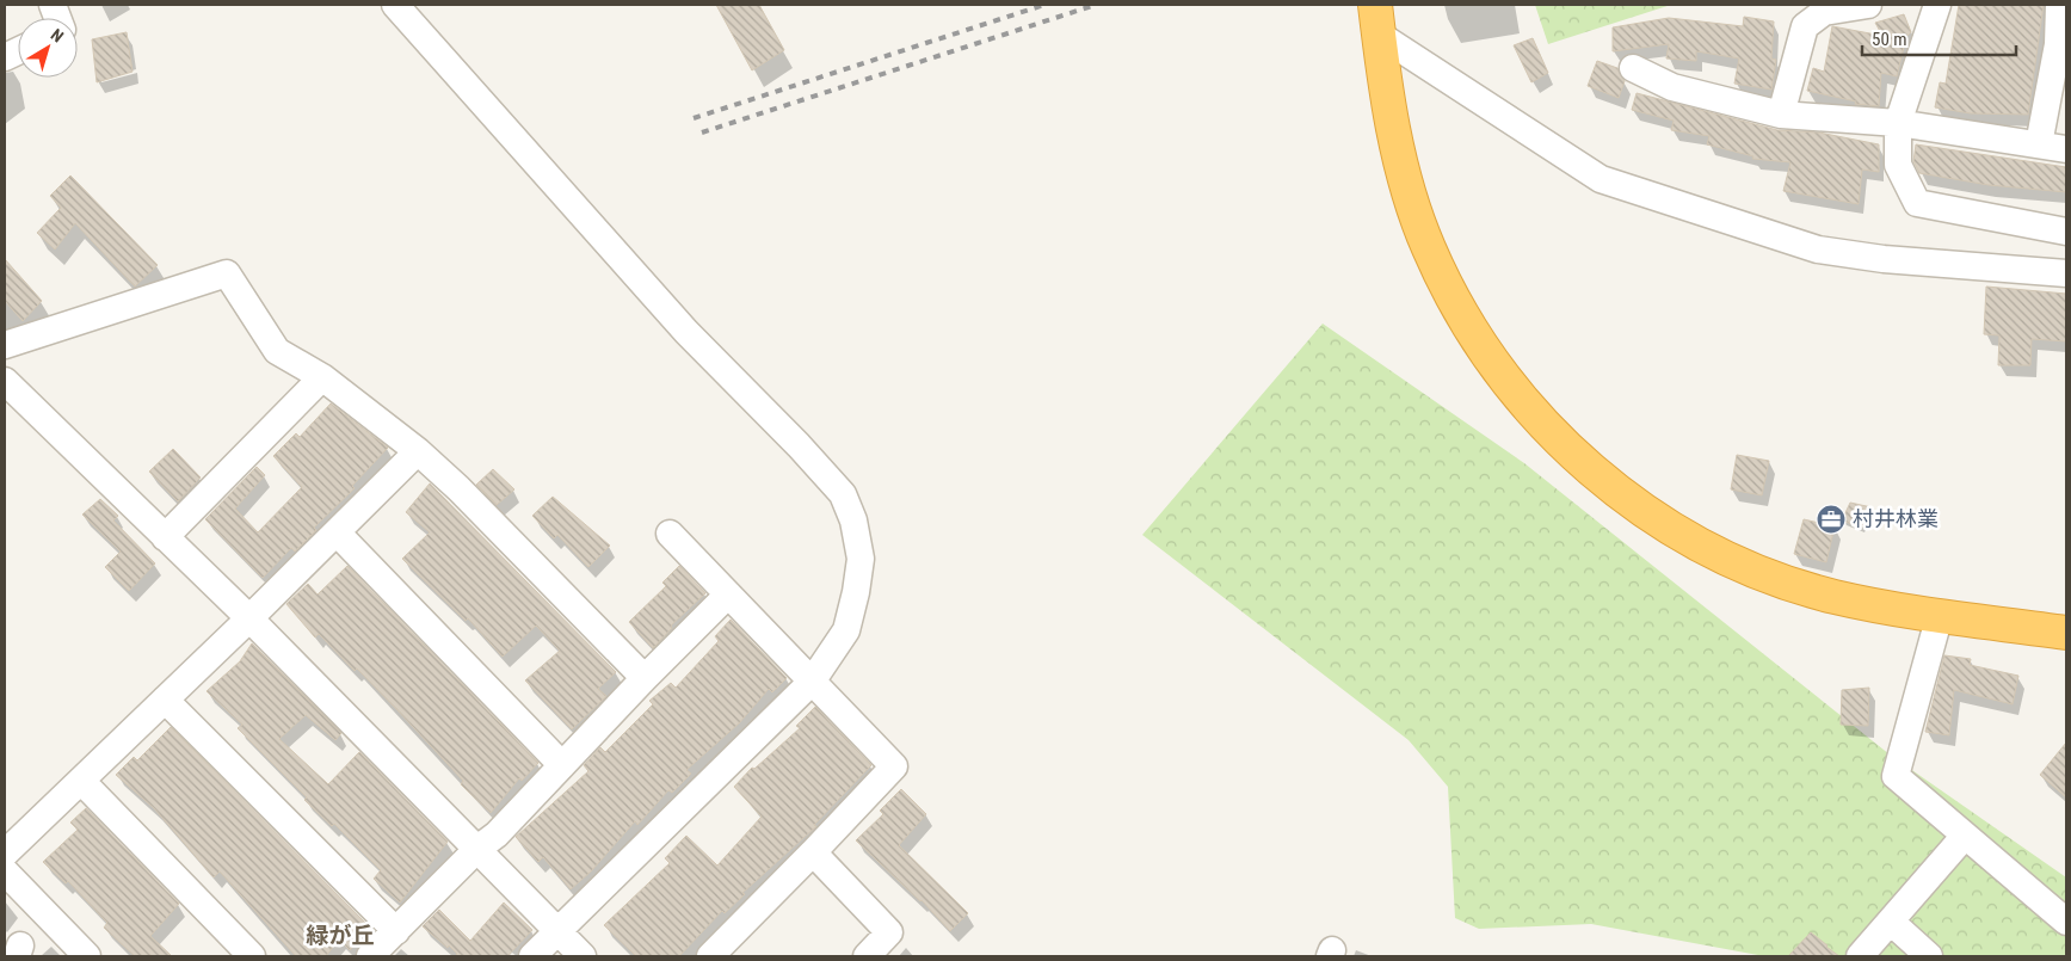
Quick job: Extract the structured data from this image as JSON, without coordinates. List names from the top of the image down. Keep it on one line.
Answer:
{"districts":["緑が丘"],"places":{"office":["村井林業"]},"scale_bar":"50 m","north":"top right"}
